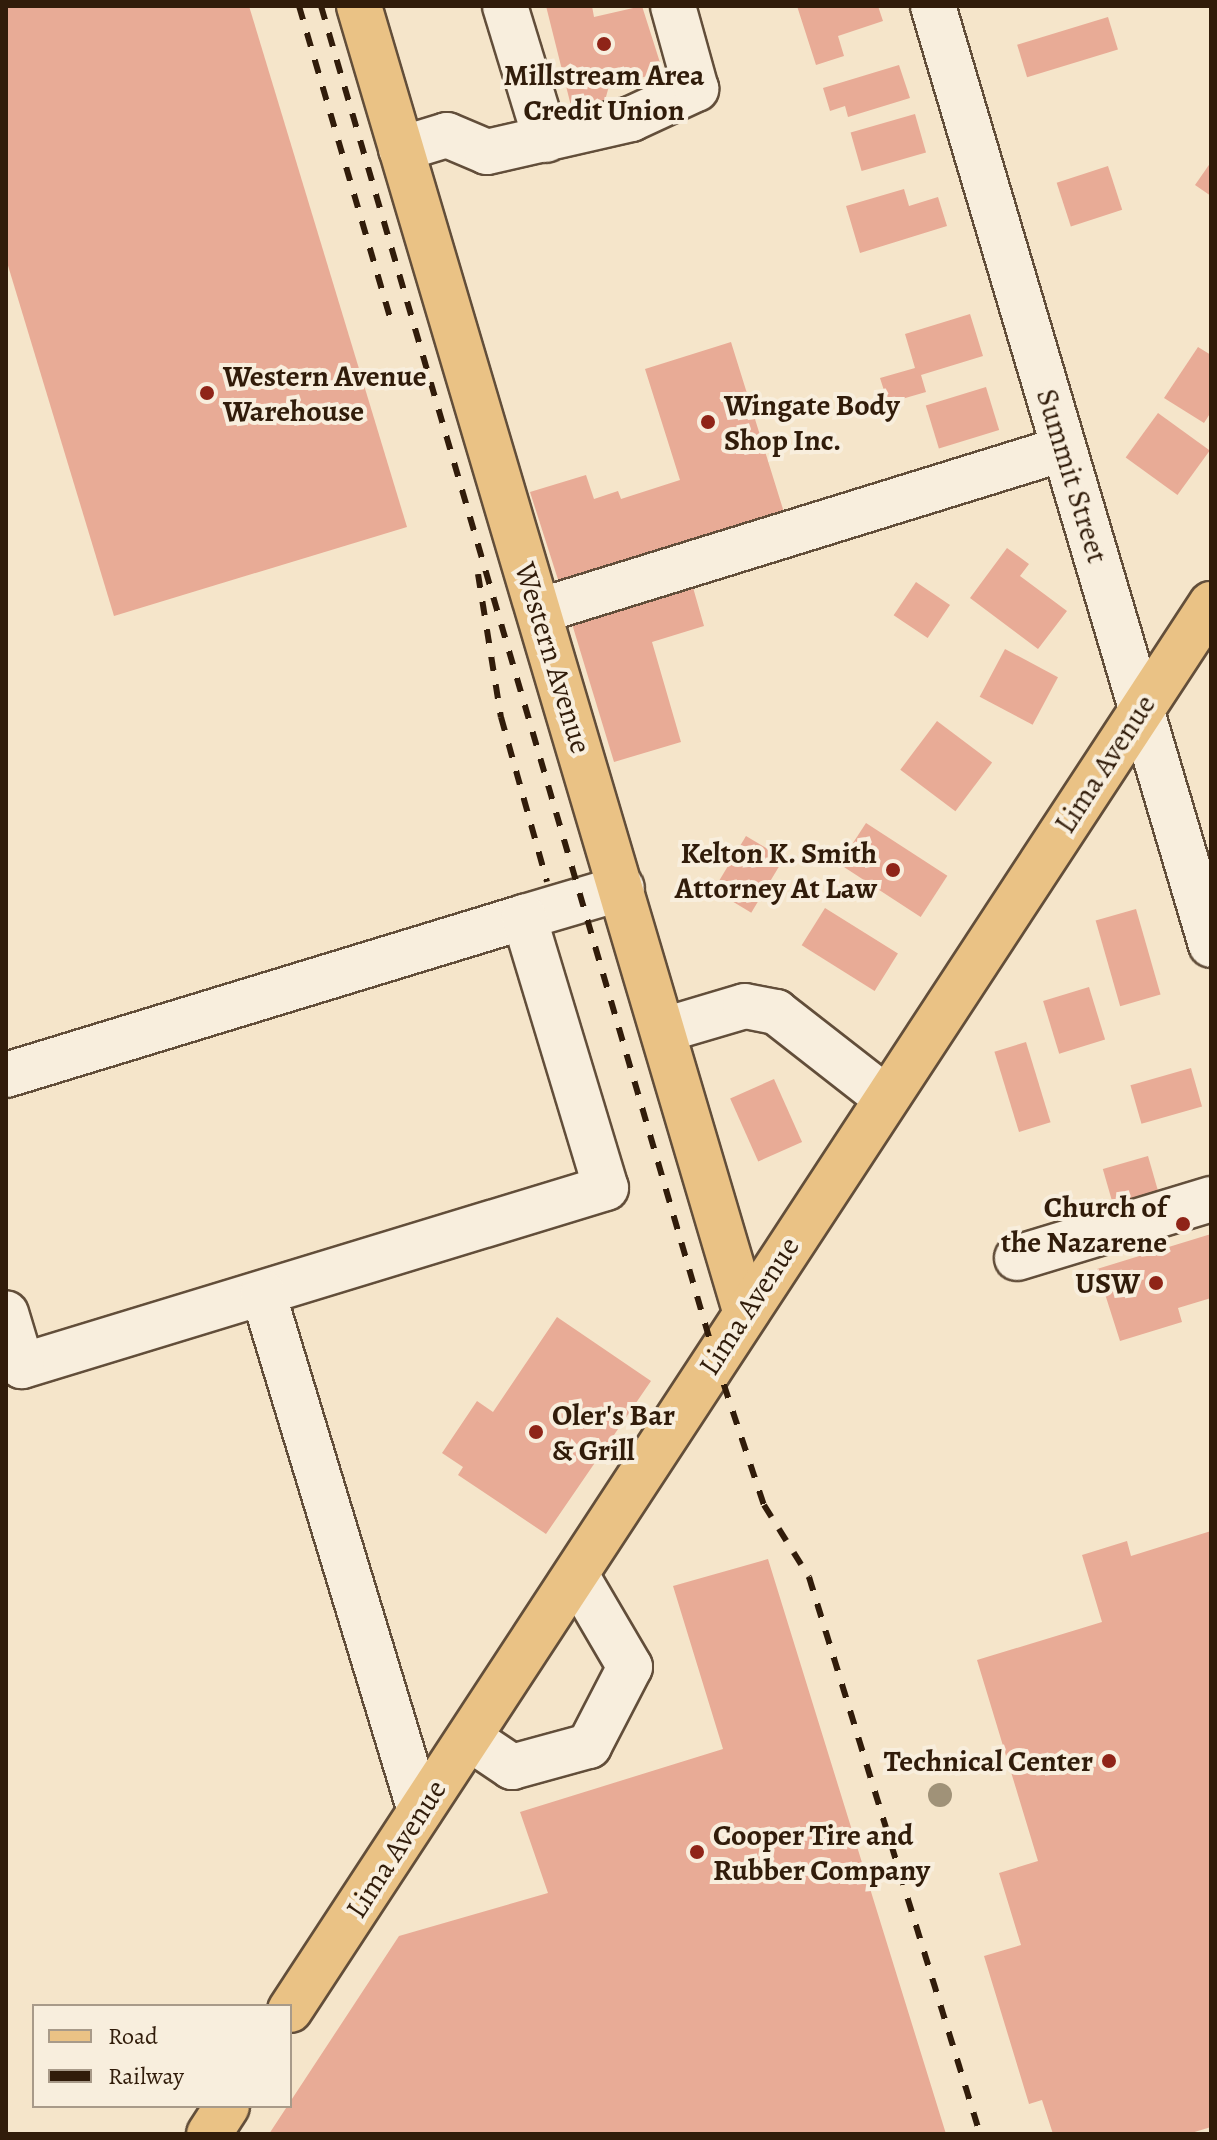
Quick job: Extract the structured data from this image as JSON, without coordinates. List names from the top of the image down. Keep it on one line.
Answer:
{"streets":{"main road":["Western Avenue","Lima Avenue"],"street":["Summit Street"]},"crossings":[["Summit Street","Lima Avenue"],["Western Avenue","Lima Avenue"]],"places":["Millstream Area Credit Union","Western Avenue Warehouse","Wingate Body Shop Inc.","Kelton K. Smith Attorney At Law","Church of the Nazarene","USW","Oler's Bar & Grill","Technical Center","Cooper Tire and Rubber Company"],"legend":["Road","Railway"]}
